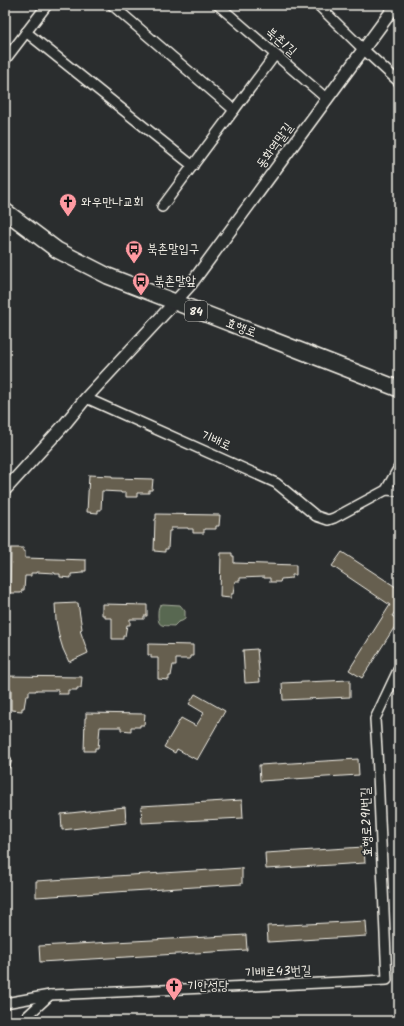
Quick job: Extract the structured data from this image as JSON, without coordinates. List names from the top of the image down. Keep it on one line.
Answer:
{"streets":{"main road":["84","효행로"],"street":["북촌1길","동화역말길","기배로","효행로291번길","기배로43번길"]},"crossings":[["북촌1길","동화역말길"],["동화역말길","효행로"],["효행로291번길","기배로43번길"]],"places":{"church":["와우만나교회","기안성당"],"bus stop":["북촌말입구","북촌말앞"]}}
